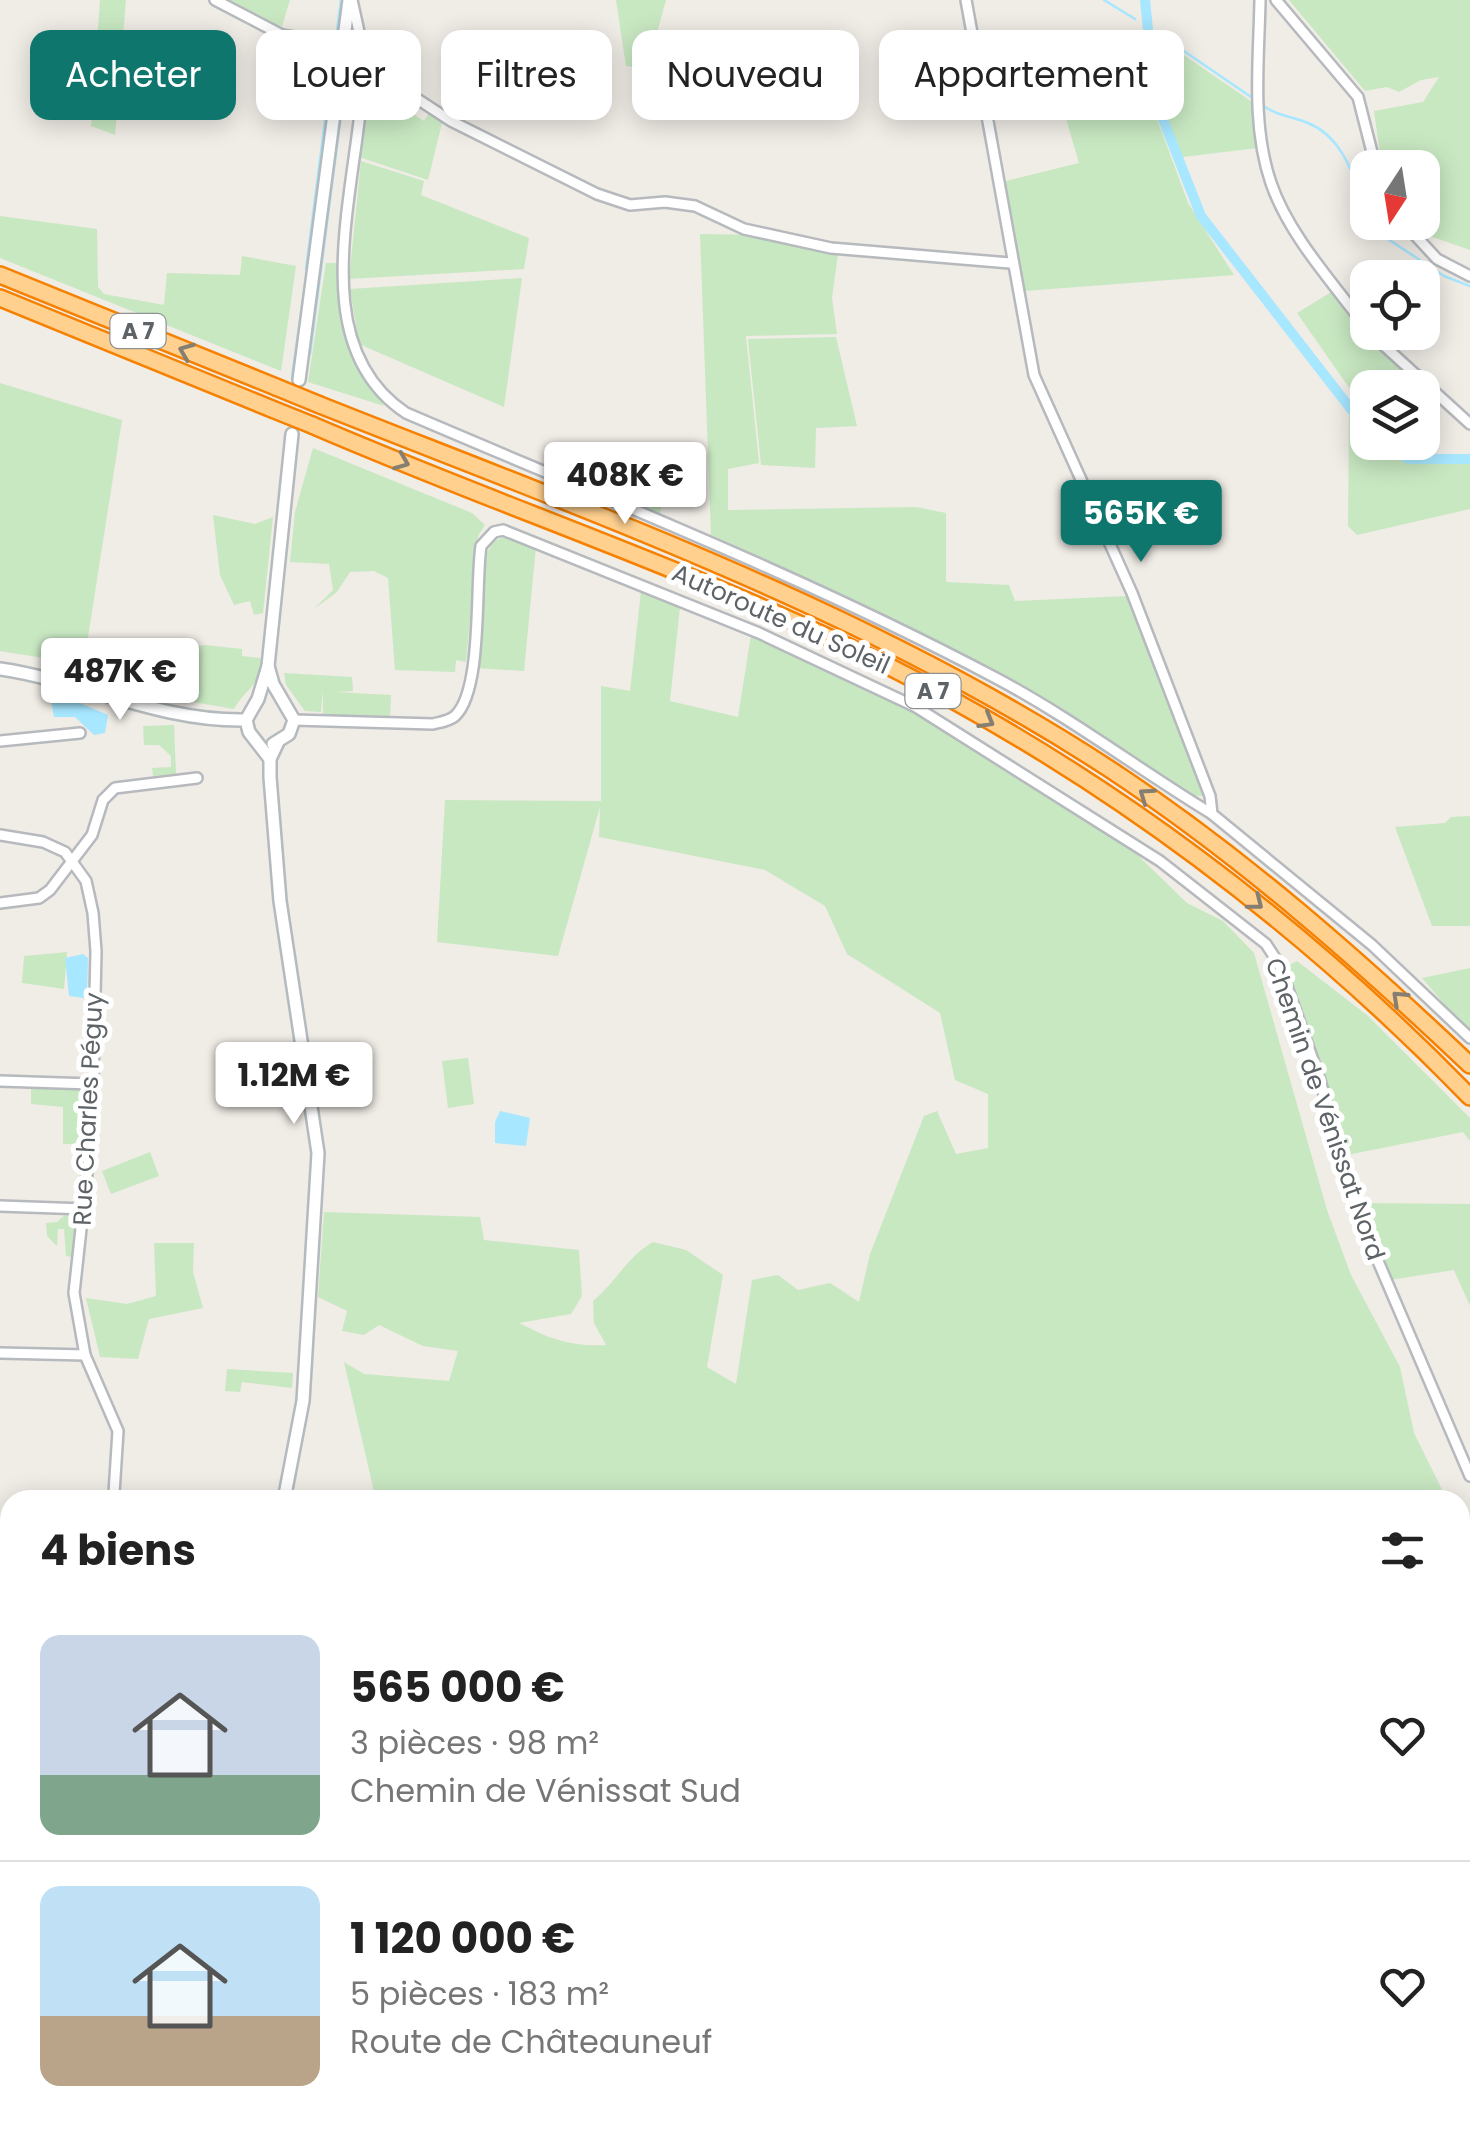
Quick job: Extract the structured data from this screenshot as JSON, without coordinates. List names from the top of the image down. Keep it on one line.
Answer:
{"streets":{"highway":["A 7","Autoroute du Soleil"],"street":["Rue Charles Péguy","Chemin de Vénissat Nord"]},"north":"bottom","page":{"chip":["Acheter","Louer","Filtres","Nouveau","Appartement"],"price":["408K €","565K €","487K €","1.12M €"],"heading":"4 biens","list":[{"name":"565 000 €","note":"3 pièces · 98 m² · Chemin de Vénissat Sud"},{"name":"1 120 000 €","note":"5 pièces · 183 m² · Route de Châteauneuf"}]}}
